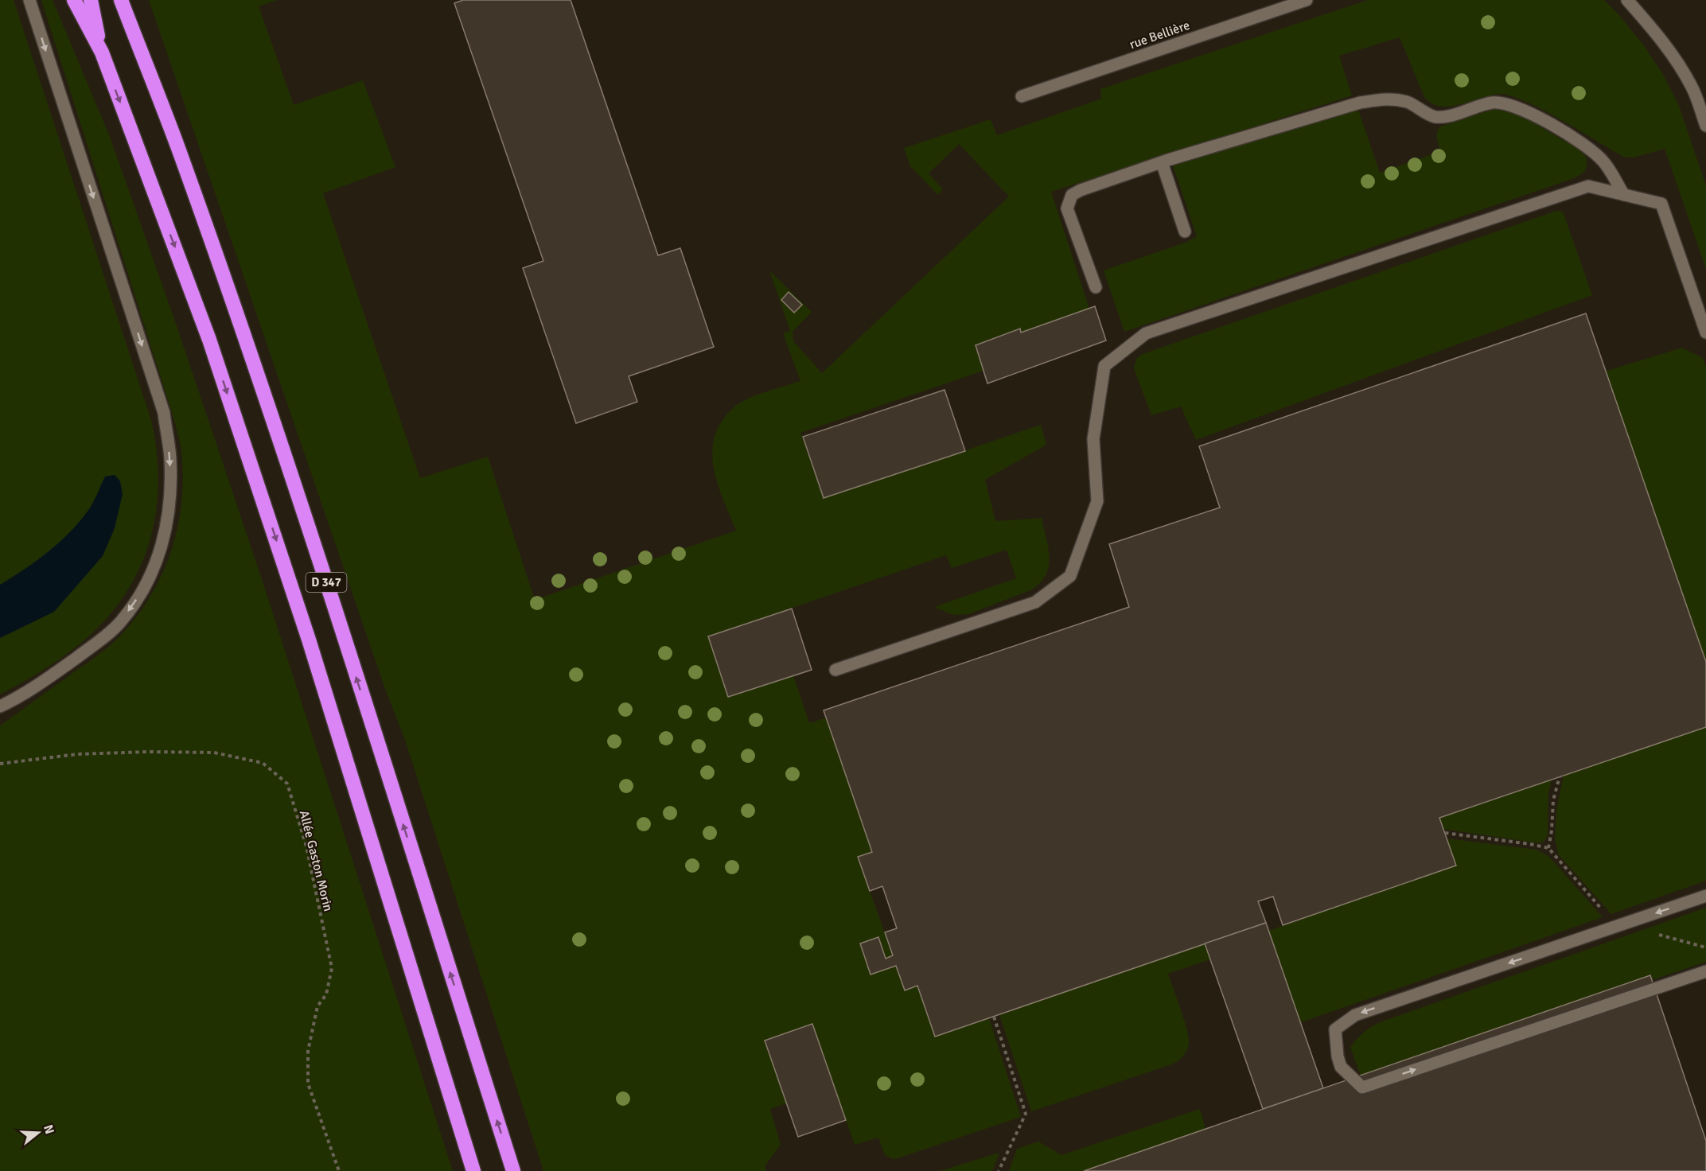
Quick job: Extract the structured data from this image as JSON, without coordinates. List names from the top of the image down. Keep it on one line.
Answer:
{"streets":{"highway":["D 347"],"street":["rue Bellière"],"path":["Allée Gaston Morin"]},"north":"right"}
